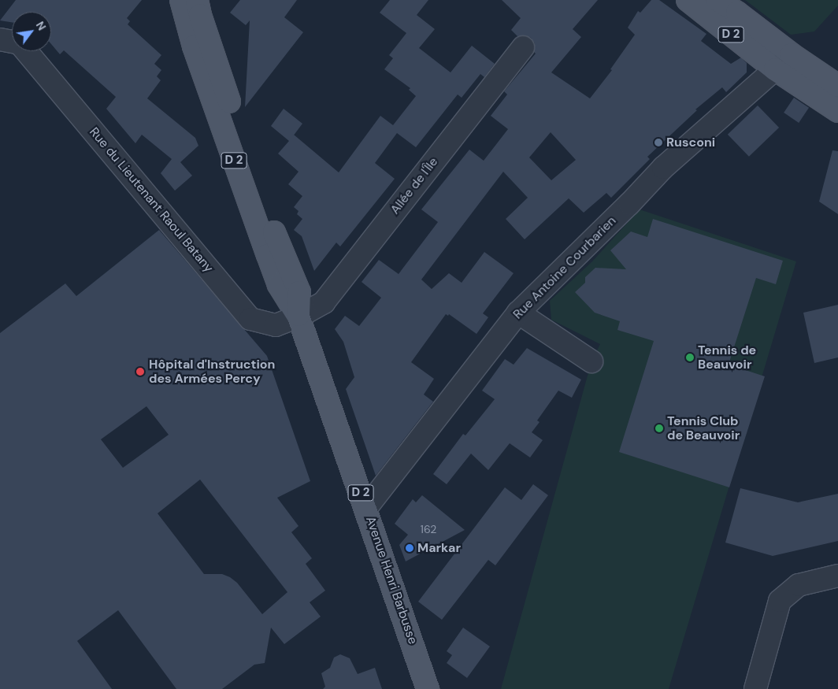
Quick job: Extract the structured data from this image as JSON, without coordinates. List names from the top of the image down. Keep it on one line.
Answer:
{"streets":{"main road":["D 2","Avenue Henri Barbusse"],"street":["Allée de l'Île","Rue du Lieutenant Raoul Batany","Rue Antoine Courbarien"]},"crossings":[["D 2","Rue Antoine Courbarien"],["Allée de l'Île","Rue du Lieutenant Raoul Batany"],["Allée de l'Île","Avenue Henri Barbusse"],["Rue du Lieutenant Raoul Batany","Avenue Henri Barbusse"],["Rue Antoine Courbarien","Avenue Henri Barbusse"]],"places":["Rusconi","Tennis de Beauvoir","Hôpital d'Instruction des Armées Percy","Tennis Club de Beauvoir","Markar"],"house_numbers":["162"],"north":"top right"}
